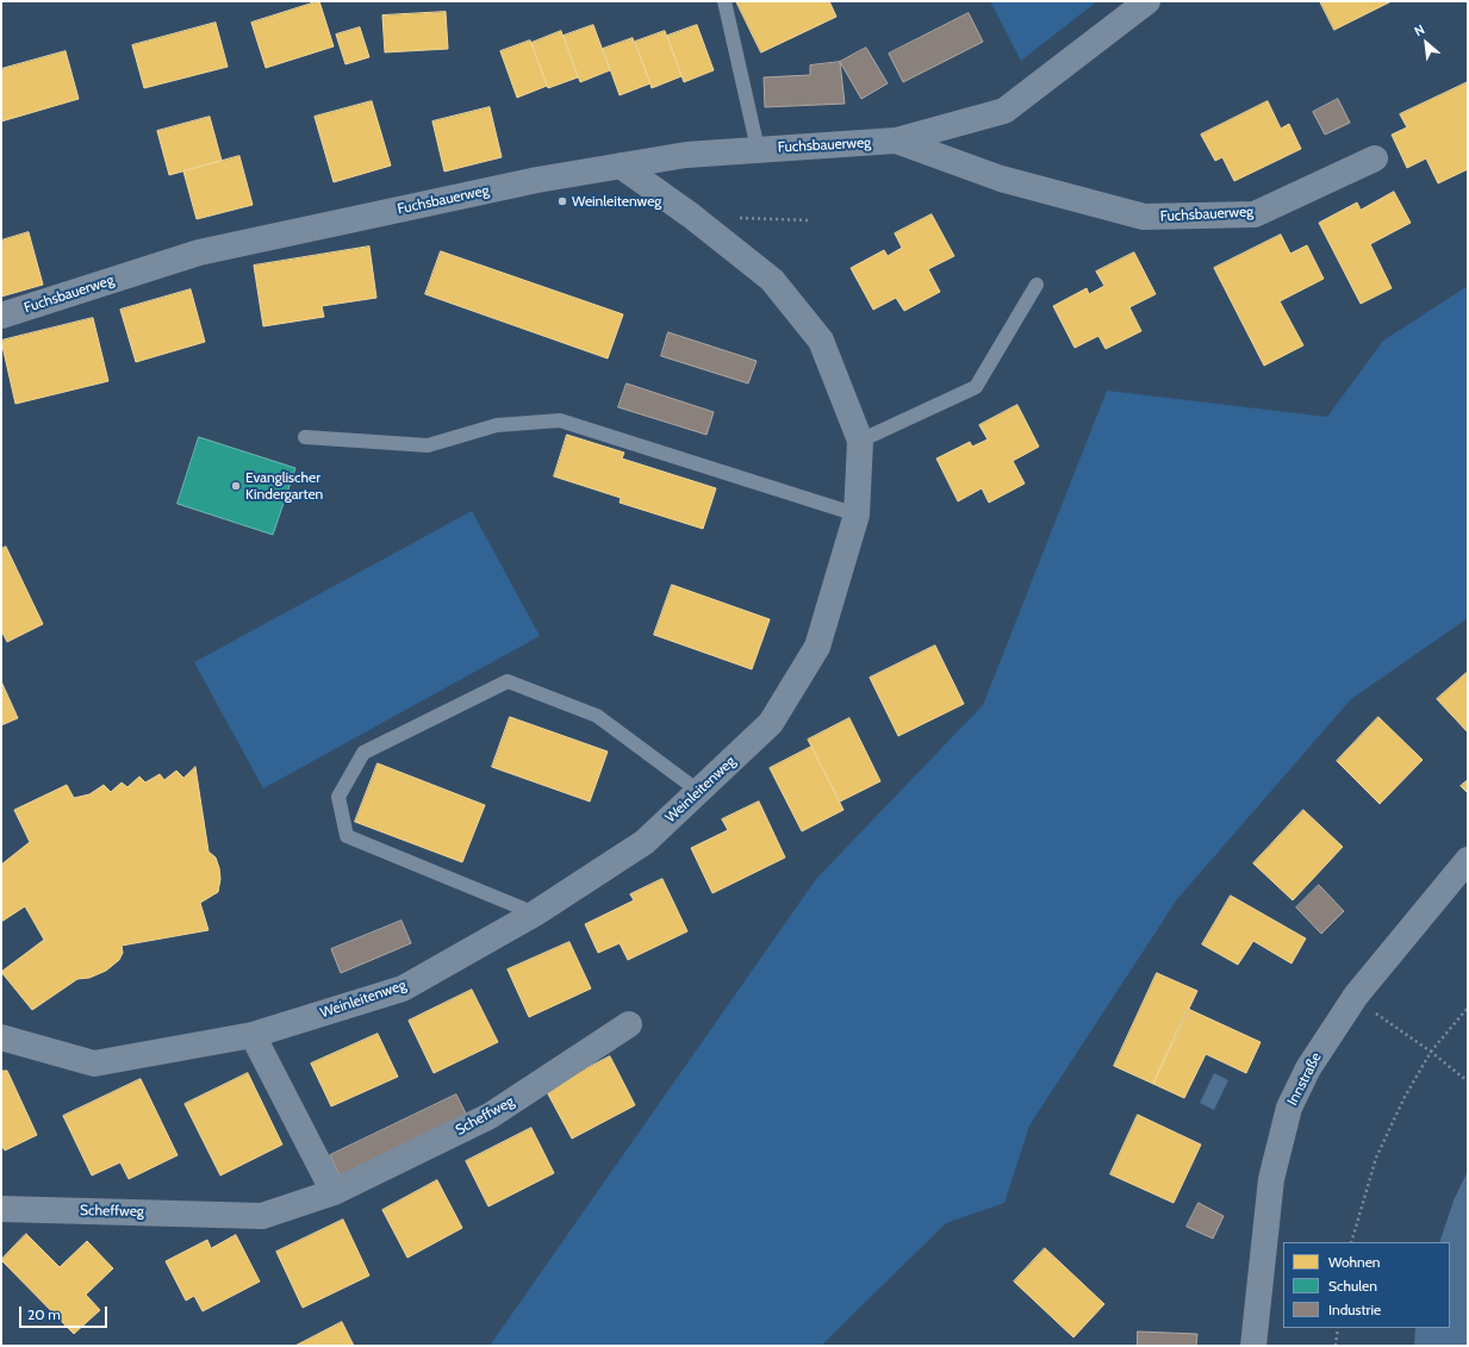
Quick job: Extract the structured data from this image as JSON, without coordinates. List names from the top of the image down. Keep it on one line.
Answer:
{"streets":{"street":["Fuchsbauerweg","Weinleitenweg","Innstraße","Scheffweg"]},"crossings":[["Fuchsbauerweg","Weinleitenweg"]],"places":["Weinleitenweg","Evanglischer Kindergarten"],"legend":["Wohnen","Schulen","Industrie"],"scale_bar":"20 m","north":"top left"}
